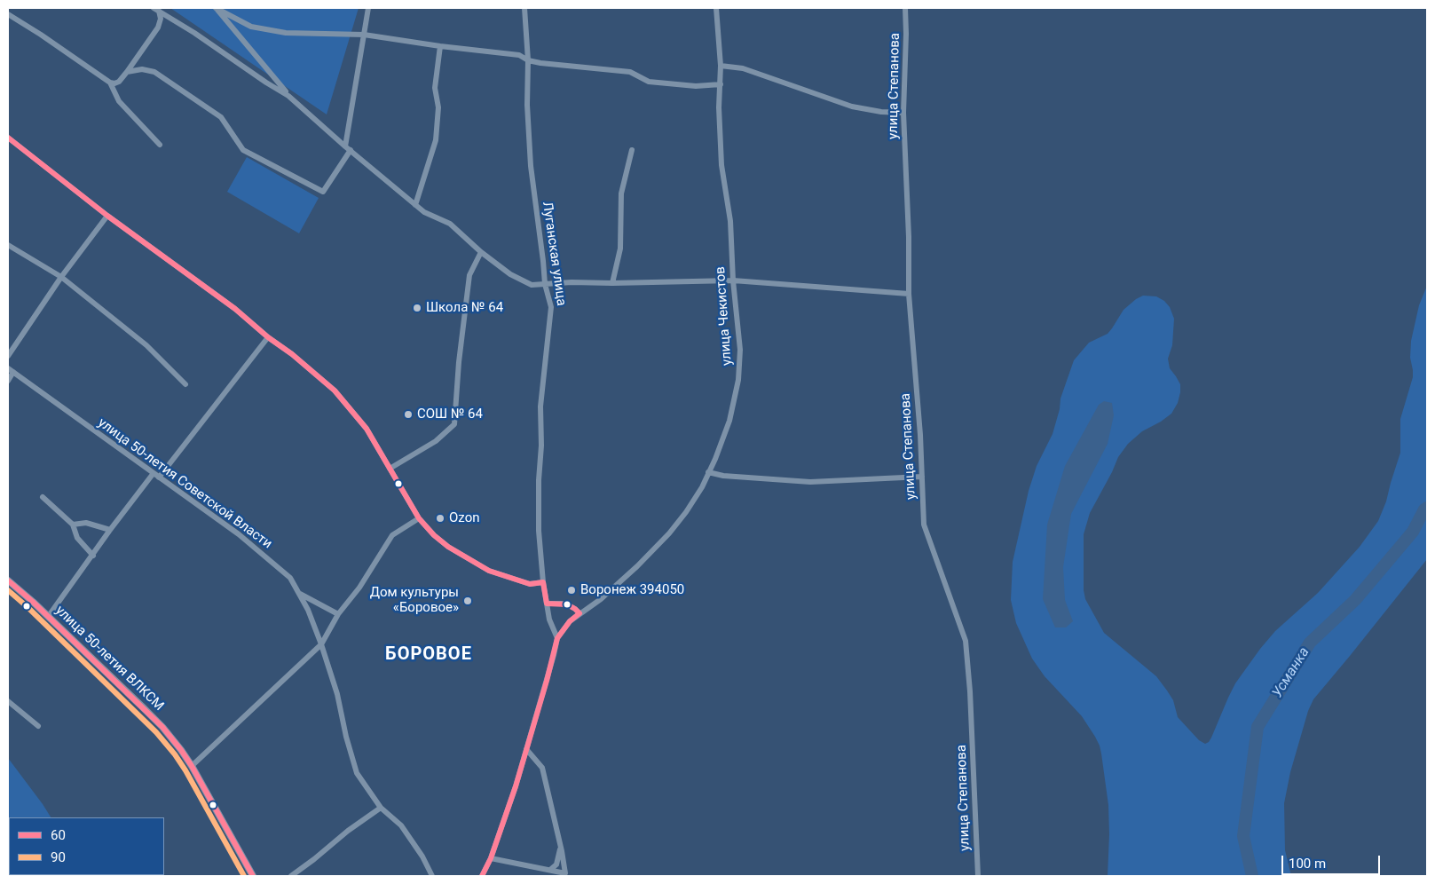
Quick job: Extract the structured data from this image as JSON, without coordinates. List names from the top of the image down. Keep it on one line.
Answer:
{"streets":{"street":["улица Степанова","Луганская улица","улица Чекистов","улица 50-летия Советской Власти","улица 50-летия ВЛКСМ"]},"crossings":[["Луганская улица","улица Чекистов"]],"districts":["БОРОВОЕ"],"water":["Усманка"],"places":["Школа № 64","СОШ № 64","Ozon","Воронеж 394050","Дом культуры «Боровое»"],"lines":["transit line 60","transit line 90"],"legend":["60","90"],"scale_bar":"100 m"}
